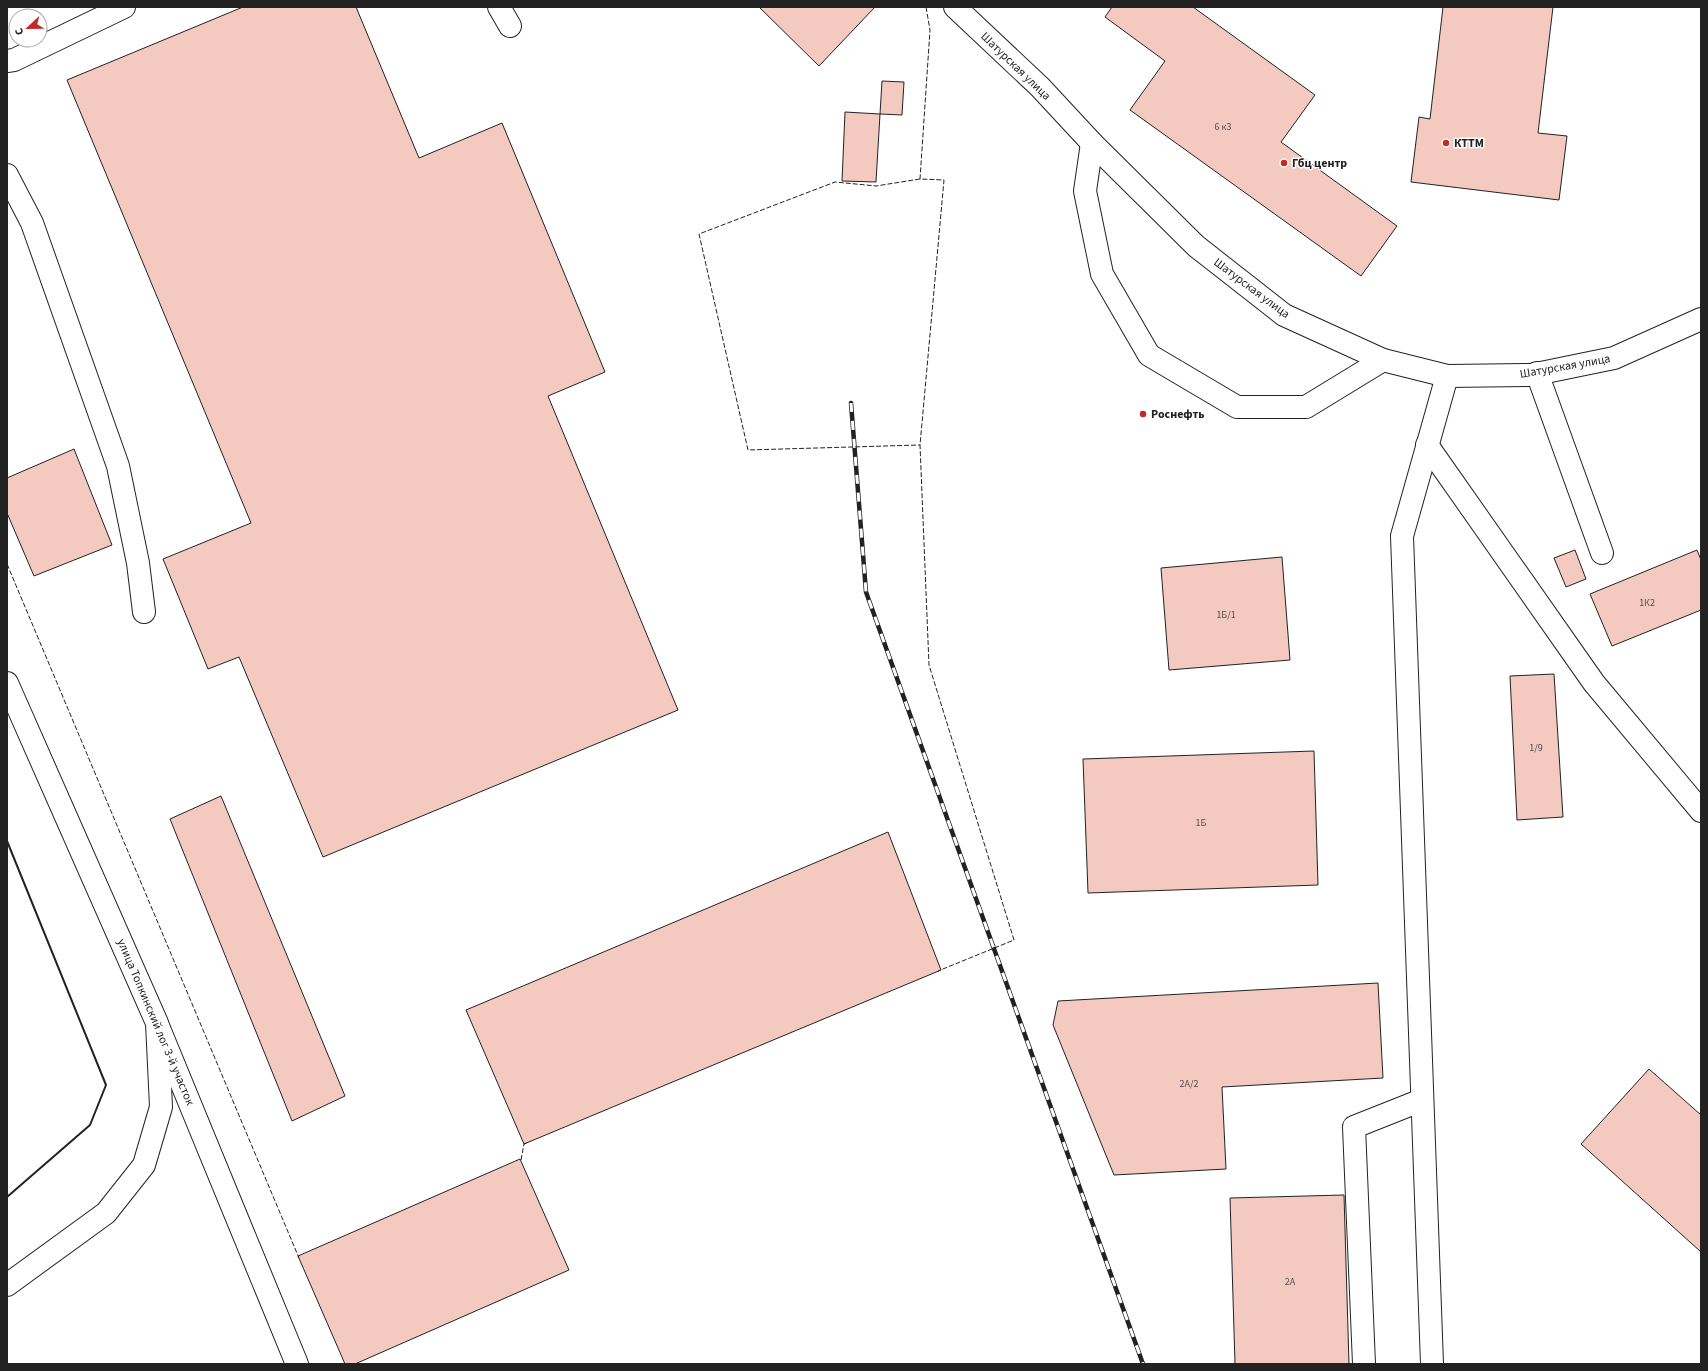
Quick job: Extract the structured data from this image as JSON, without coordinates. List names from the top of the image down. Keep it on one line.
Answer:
{"streets":{"main road":["Шатурская улица","улица Топкинский лог 3-й участок"]},"places":["КТТМ","Гбц центр","Роснефть"],"house_numbers":["6 к3","1К2","1Б/1","1/9","1Б","2А/2","2А"],"north":"left"}
